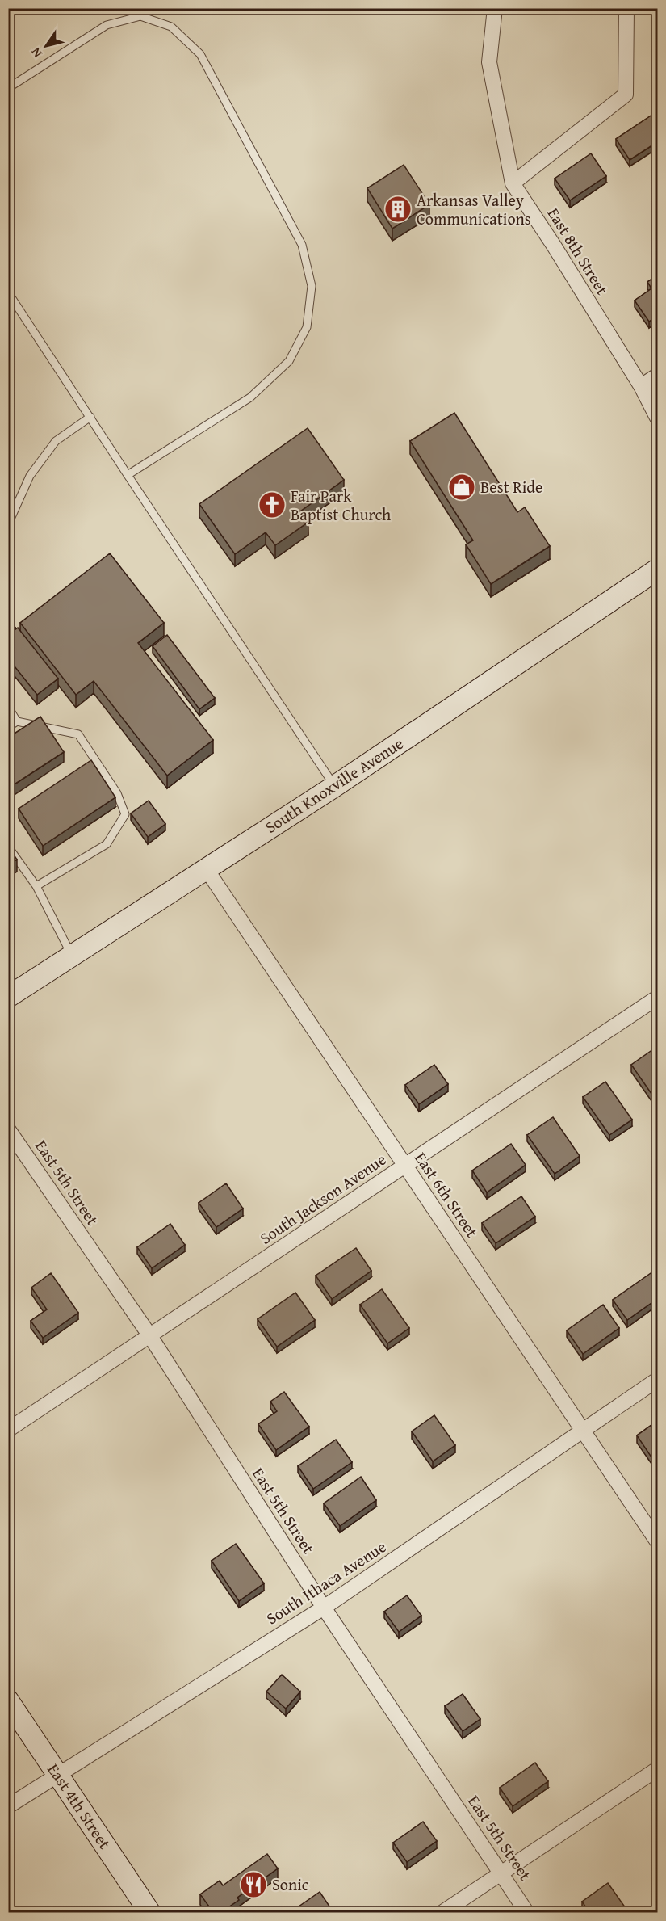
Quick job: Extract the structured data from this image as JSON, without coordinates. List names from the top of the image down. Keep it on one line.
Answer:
{"streets":{"main road":["South Knoxville Avenue","East 4th Street"],"street":["East 8th Street","East 5th Street","East 6th Street","South Jackson Avenue","South Ithaca Avenue"]},"crossings":[["South Knoxville Avenue","East 6th Street"],["East 5th Street","South Jackson Avenue"],["East 5th Street","South Ithaca Avenue"],["East 6th Street","South Jackson Avenue"],["East 6th Street","South Ithaca Avenue"],["South Ithaca Avenue","East 4th Street"]],"places":{"building":["Arkansas Valley Communications"],"shop":["Best Ride"],"church":["Fair Park Baptist Church"],"restaurant":["Sonic"]},"north":"bottom left"}
